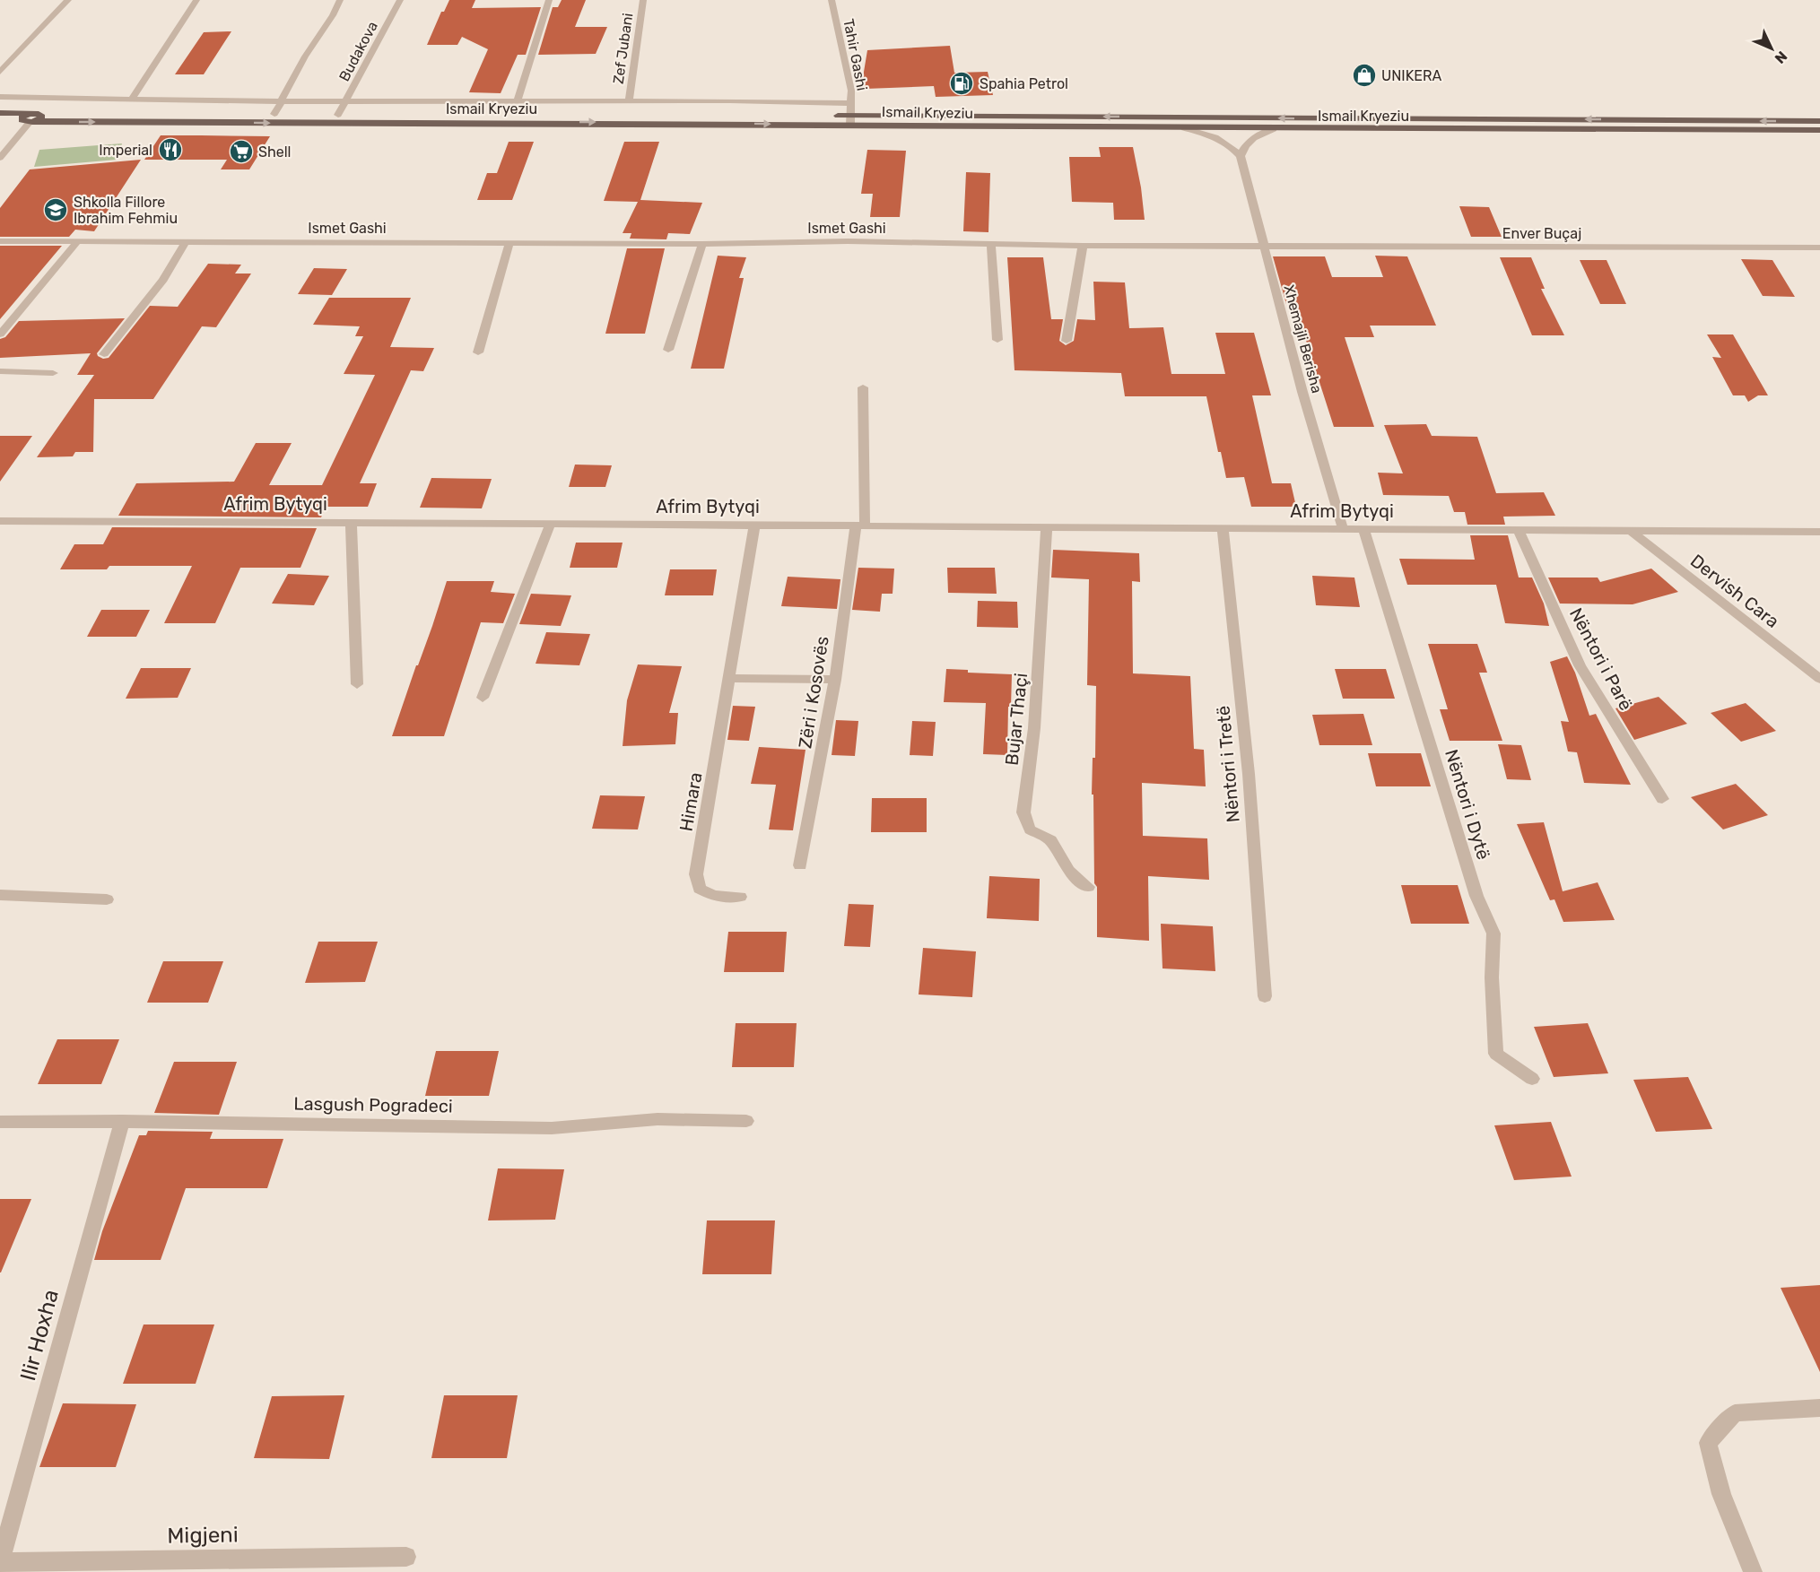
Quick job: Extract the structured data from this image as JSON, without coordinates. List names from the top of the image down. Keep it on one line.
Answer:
{"streets":{"main road":["Ismail Kryeziu"],"street":["Zef Jubani","Budakova","Tahir Gashi","Ismet Gashi","Enver Buçaj","Xhemajli Berisha","Afrim Bytyqi","Dervish Cara","Nëntori i Parë","Zëri i Kosovës","Bujar Thaçi","Nëntori i Tretë","Himara","Nëntori i Dytë","Lasgush Pogradeci","Ilir Hoxha","Migjeni"]},"crossings":[["Budakova","Ismail Kryeziu"],["Tahir Gashi","Ismail Kryeziu"],["Ismet Gashi","Enver Buçaj"],["Ismet Gashi","Xhemajli Berisha"],["Enver Buçaj","Xhemajli Berisha"],["Xhemajli Berisha","Afrim Bytyqi"],["Afrim Bytyqi","Dervish Cara"],["Afrim Bytyqi","Nëntori i Parë"],["Afrim Bytyqi","Zëri i Kosovës"],["Afrim Bytyqi","Bujar Thaçi"],["Afrim Bytyqi","Nëntori i Tretë"],["Afrim Bytyqi","Himara"],["Afrim Bytyqi","Nëntori i Dytë"],["Lasgush Pogradeci","Ilir Hoxha"],["Ilir Hoxha","Migjeni"]],"places":{"shop":["UNIKERA"],"fuel station":["Spahia Petrol"],"restaurant":["Imperial"],"supermarket":["Shell"],"school or university":["Shkolla Fillore Ibrahim Fehmiu"]},"north":"bottom right"}
